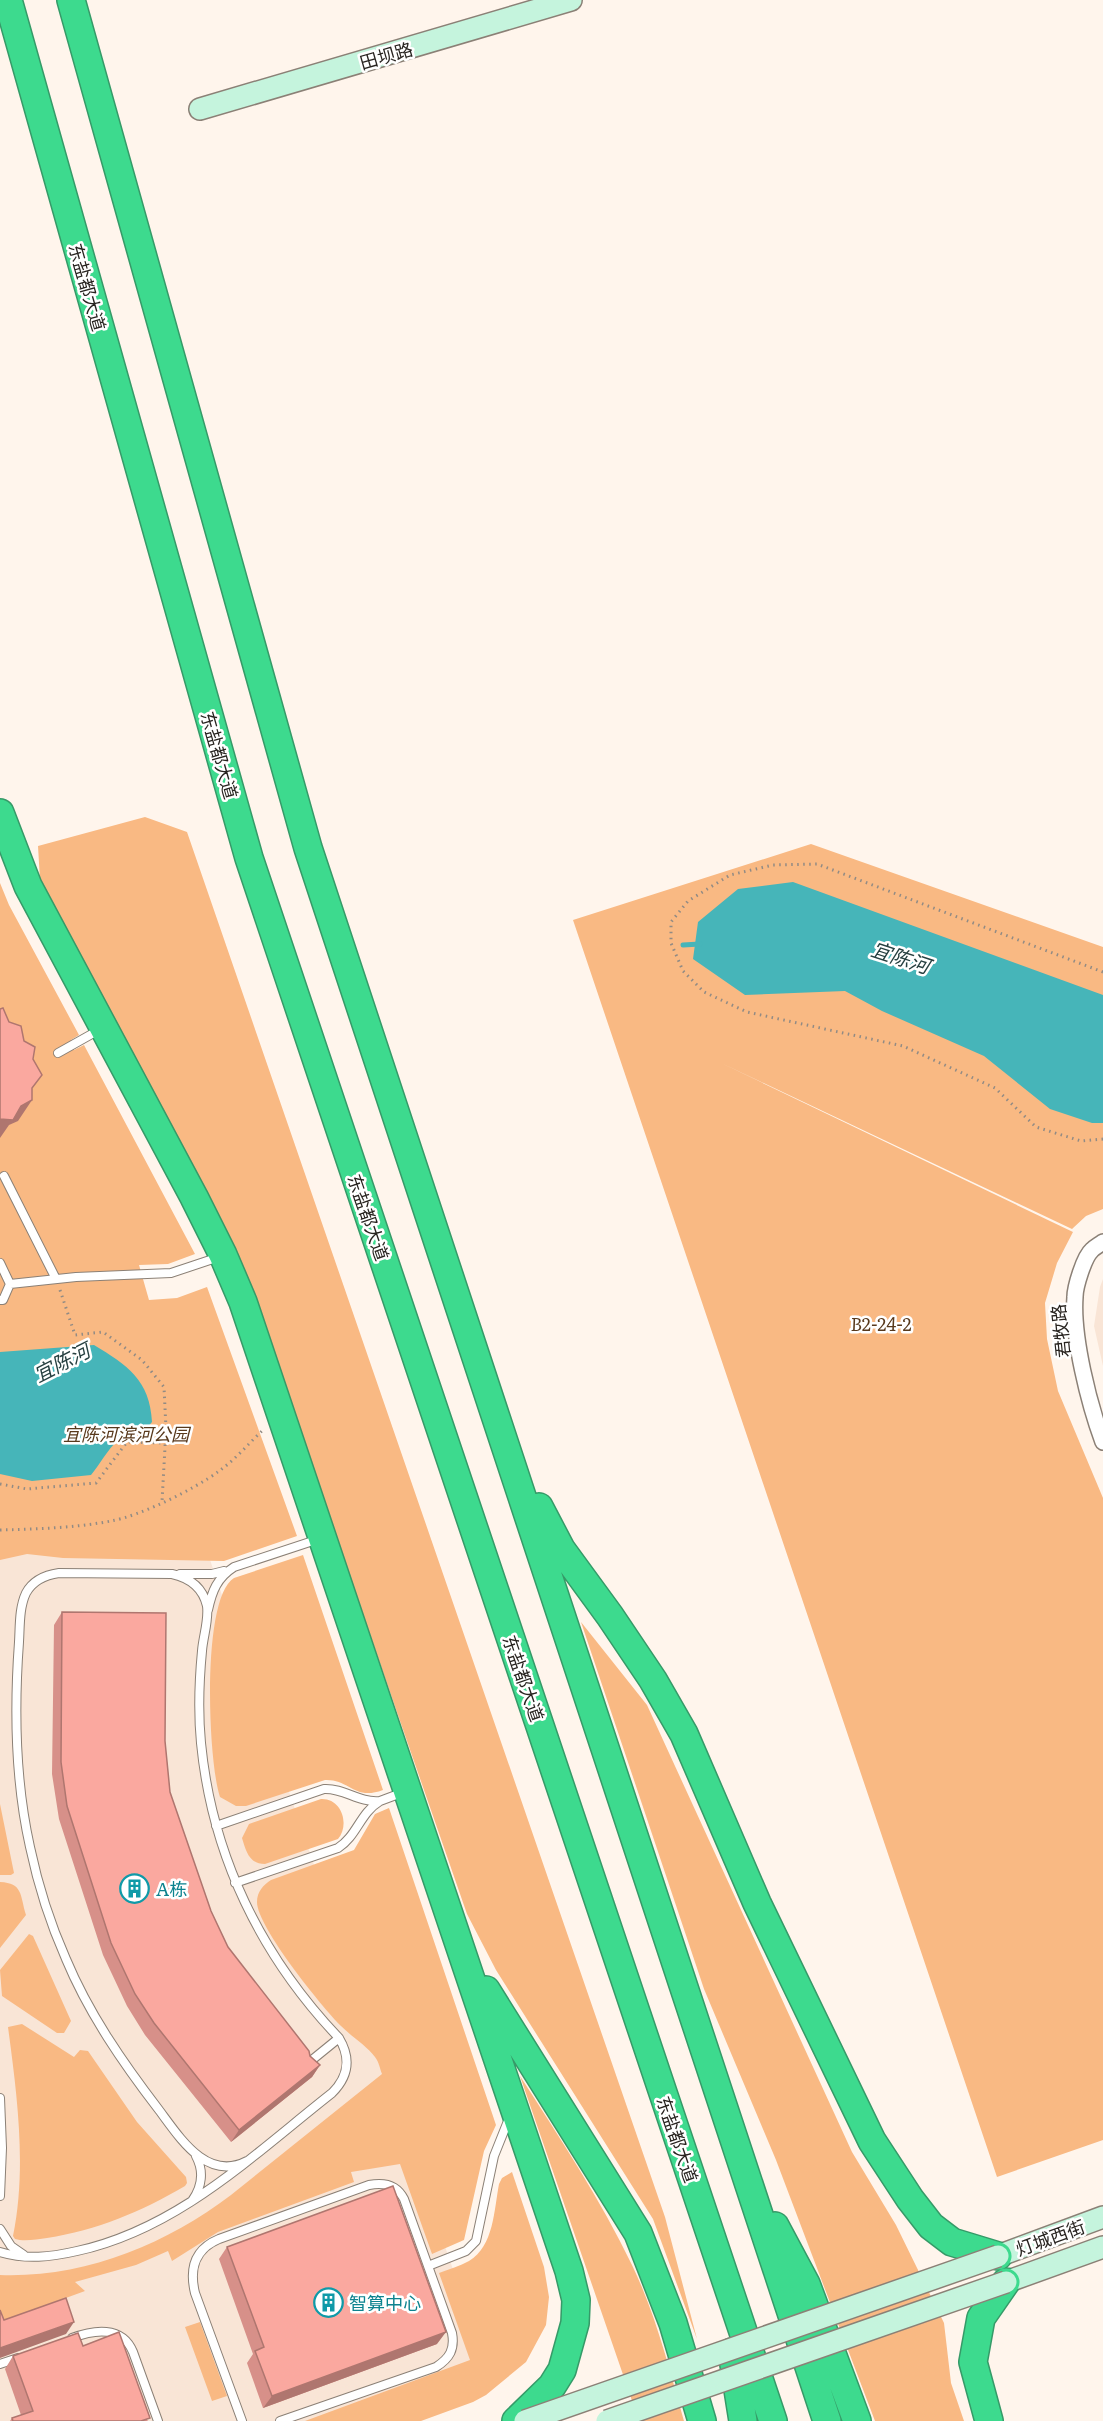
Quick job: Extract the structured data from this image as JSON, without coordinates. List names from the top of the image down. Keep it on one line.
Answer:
{"streets":{"highway":["东盐都大道"],"street":["田坝路","君牧路","灯城西街"]},"water":["宜陈河"],"parks":["B2-24-2","宜陈河滨河公园"],"places":{"building":["A栋","智算中心"]}}
